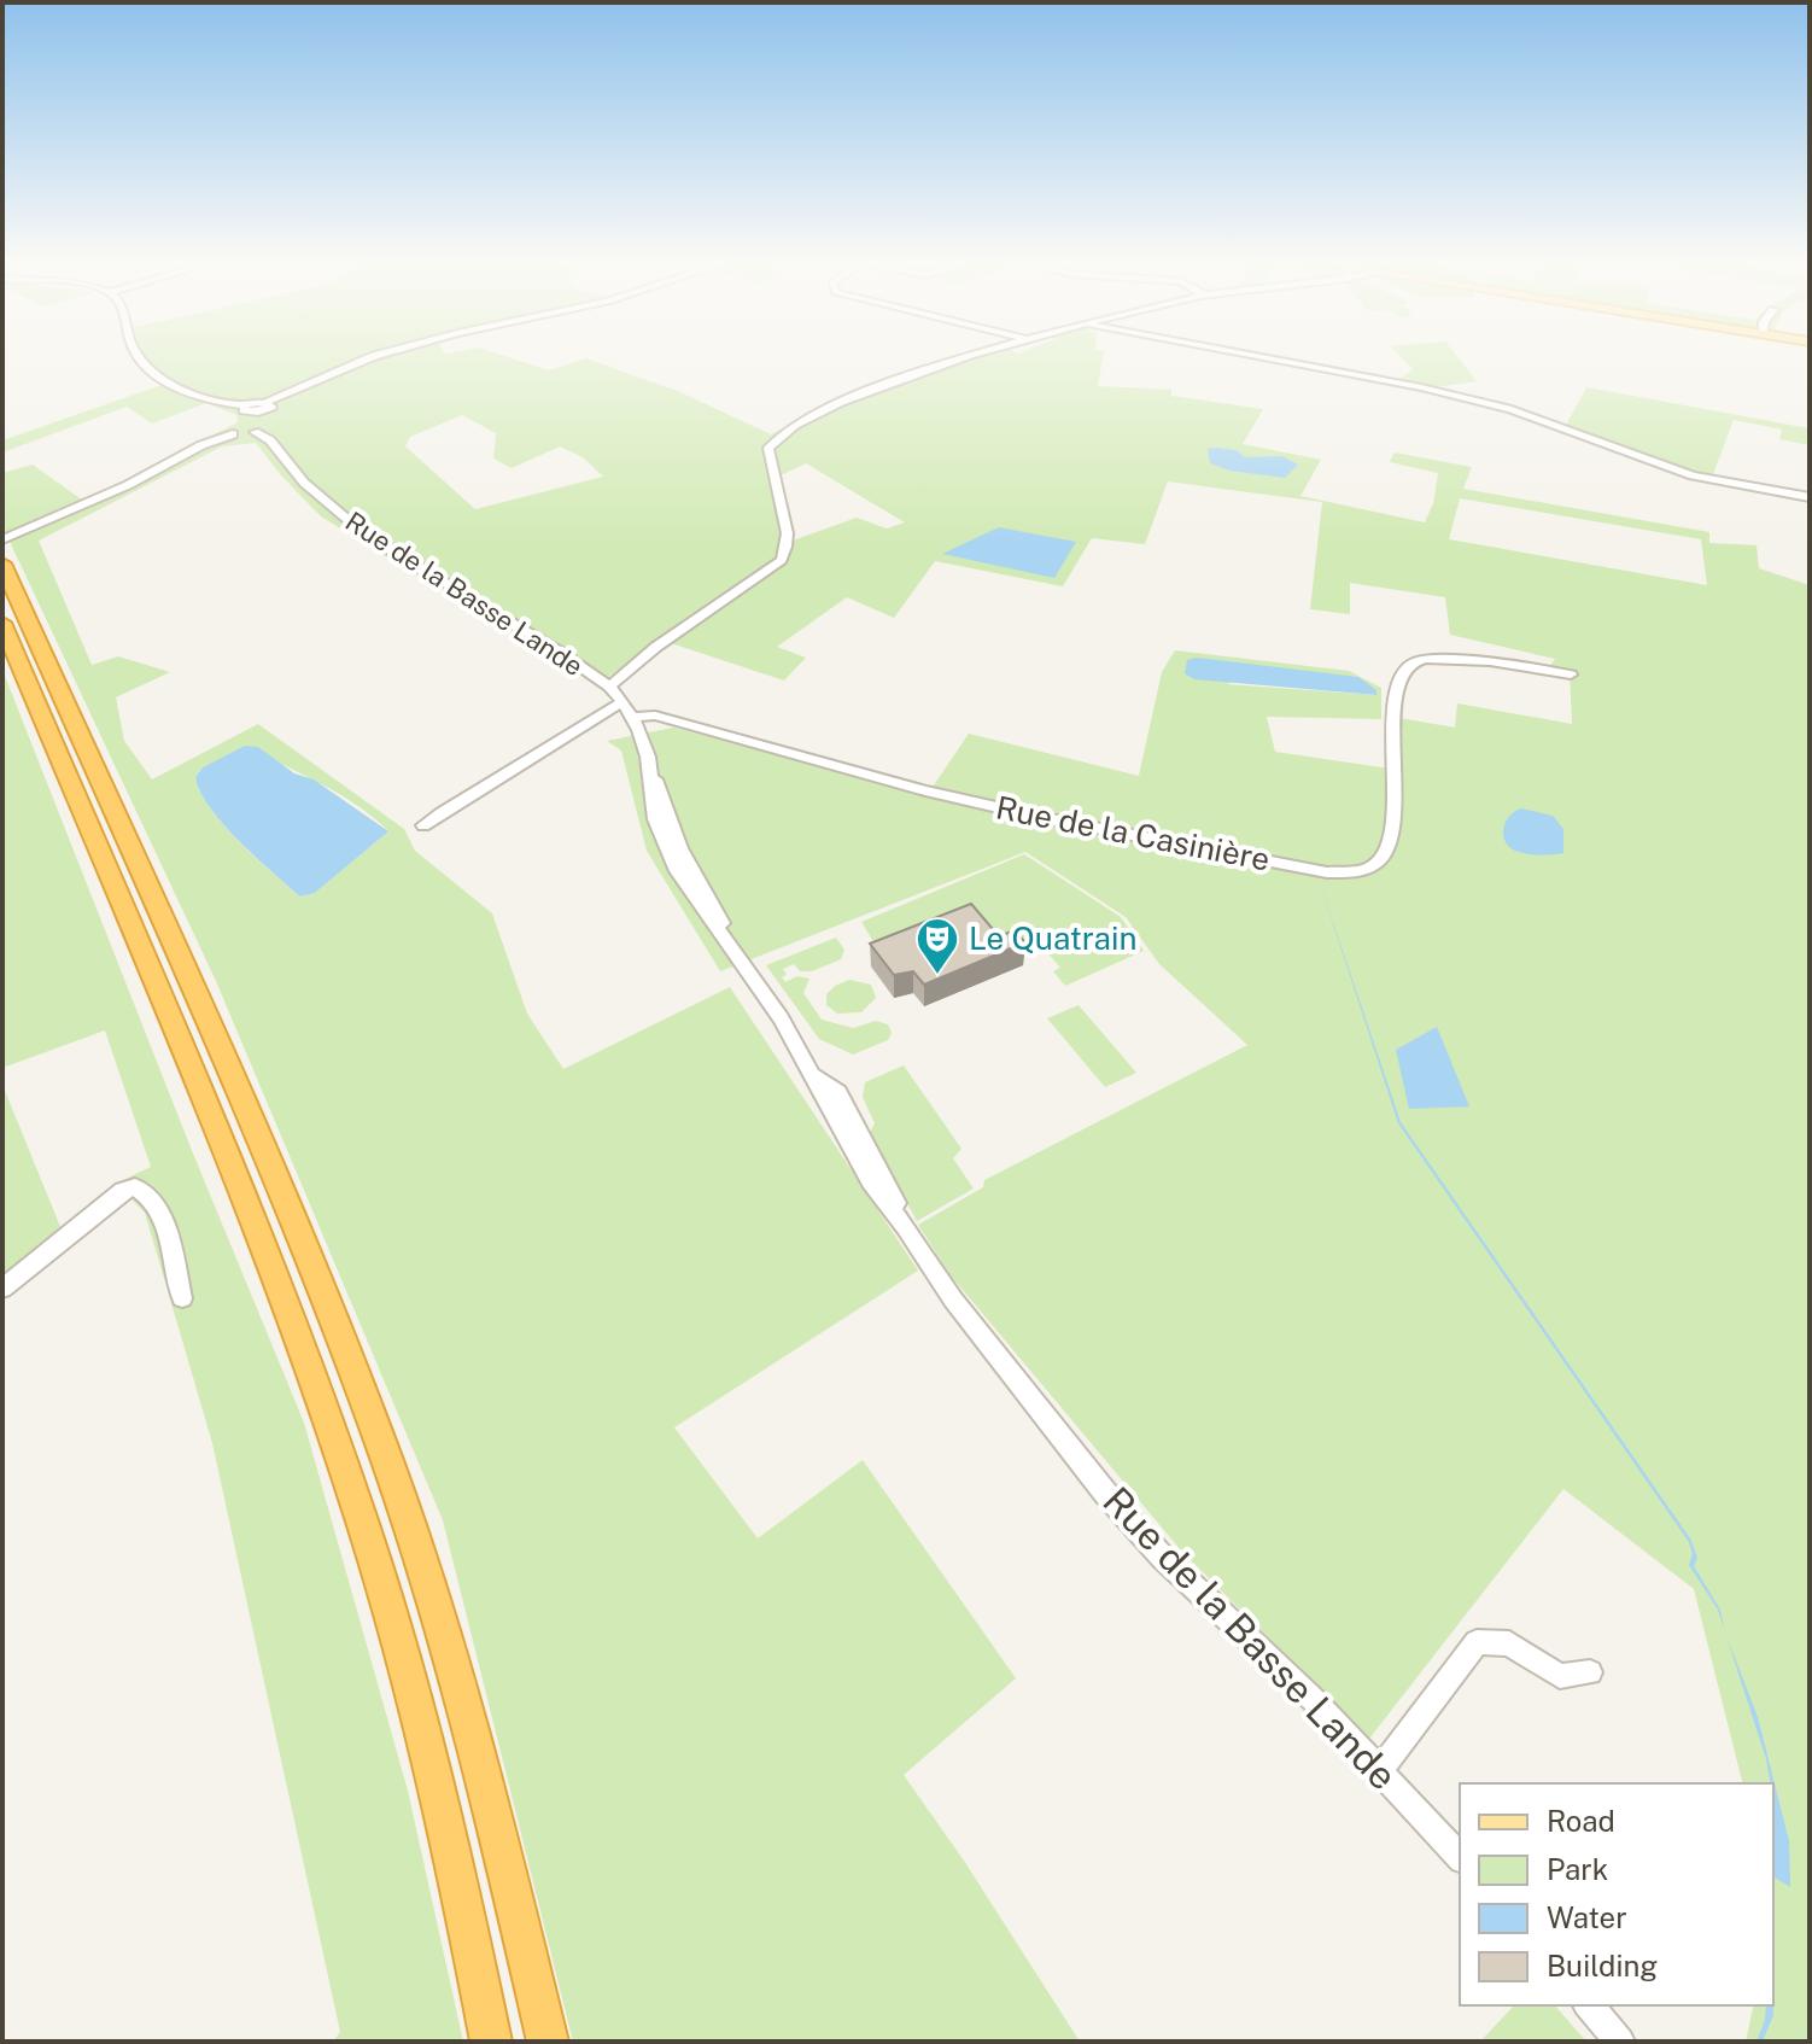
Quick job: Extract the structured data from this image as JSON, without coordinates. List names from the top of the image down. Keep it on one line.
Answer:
{"streets":{"street":["Rue de la Basse Lande","Rue de la Casinière"]},"crossings":[["Rue de la Basse Lande","Rue de la Casinière"]],"places":{"theatre":["Le Quatrain"]},"legend":["Road","Park","Water","Building"]}
